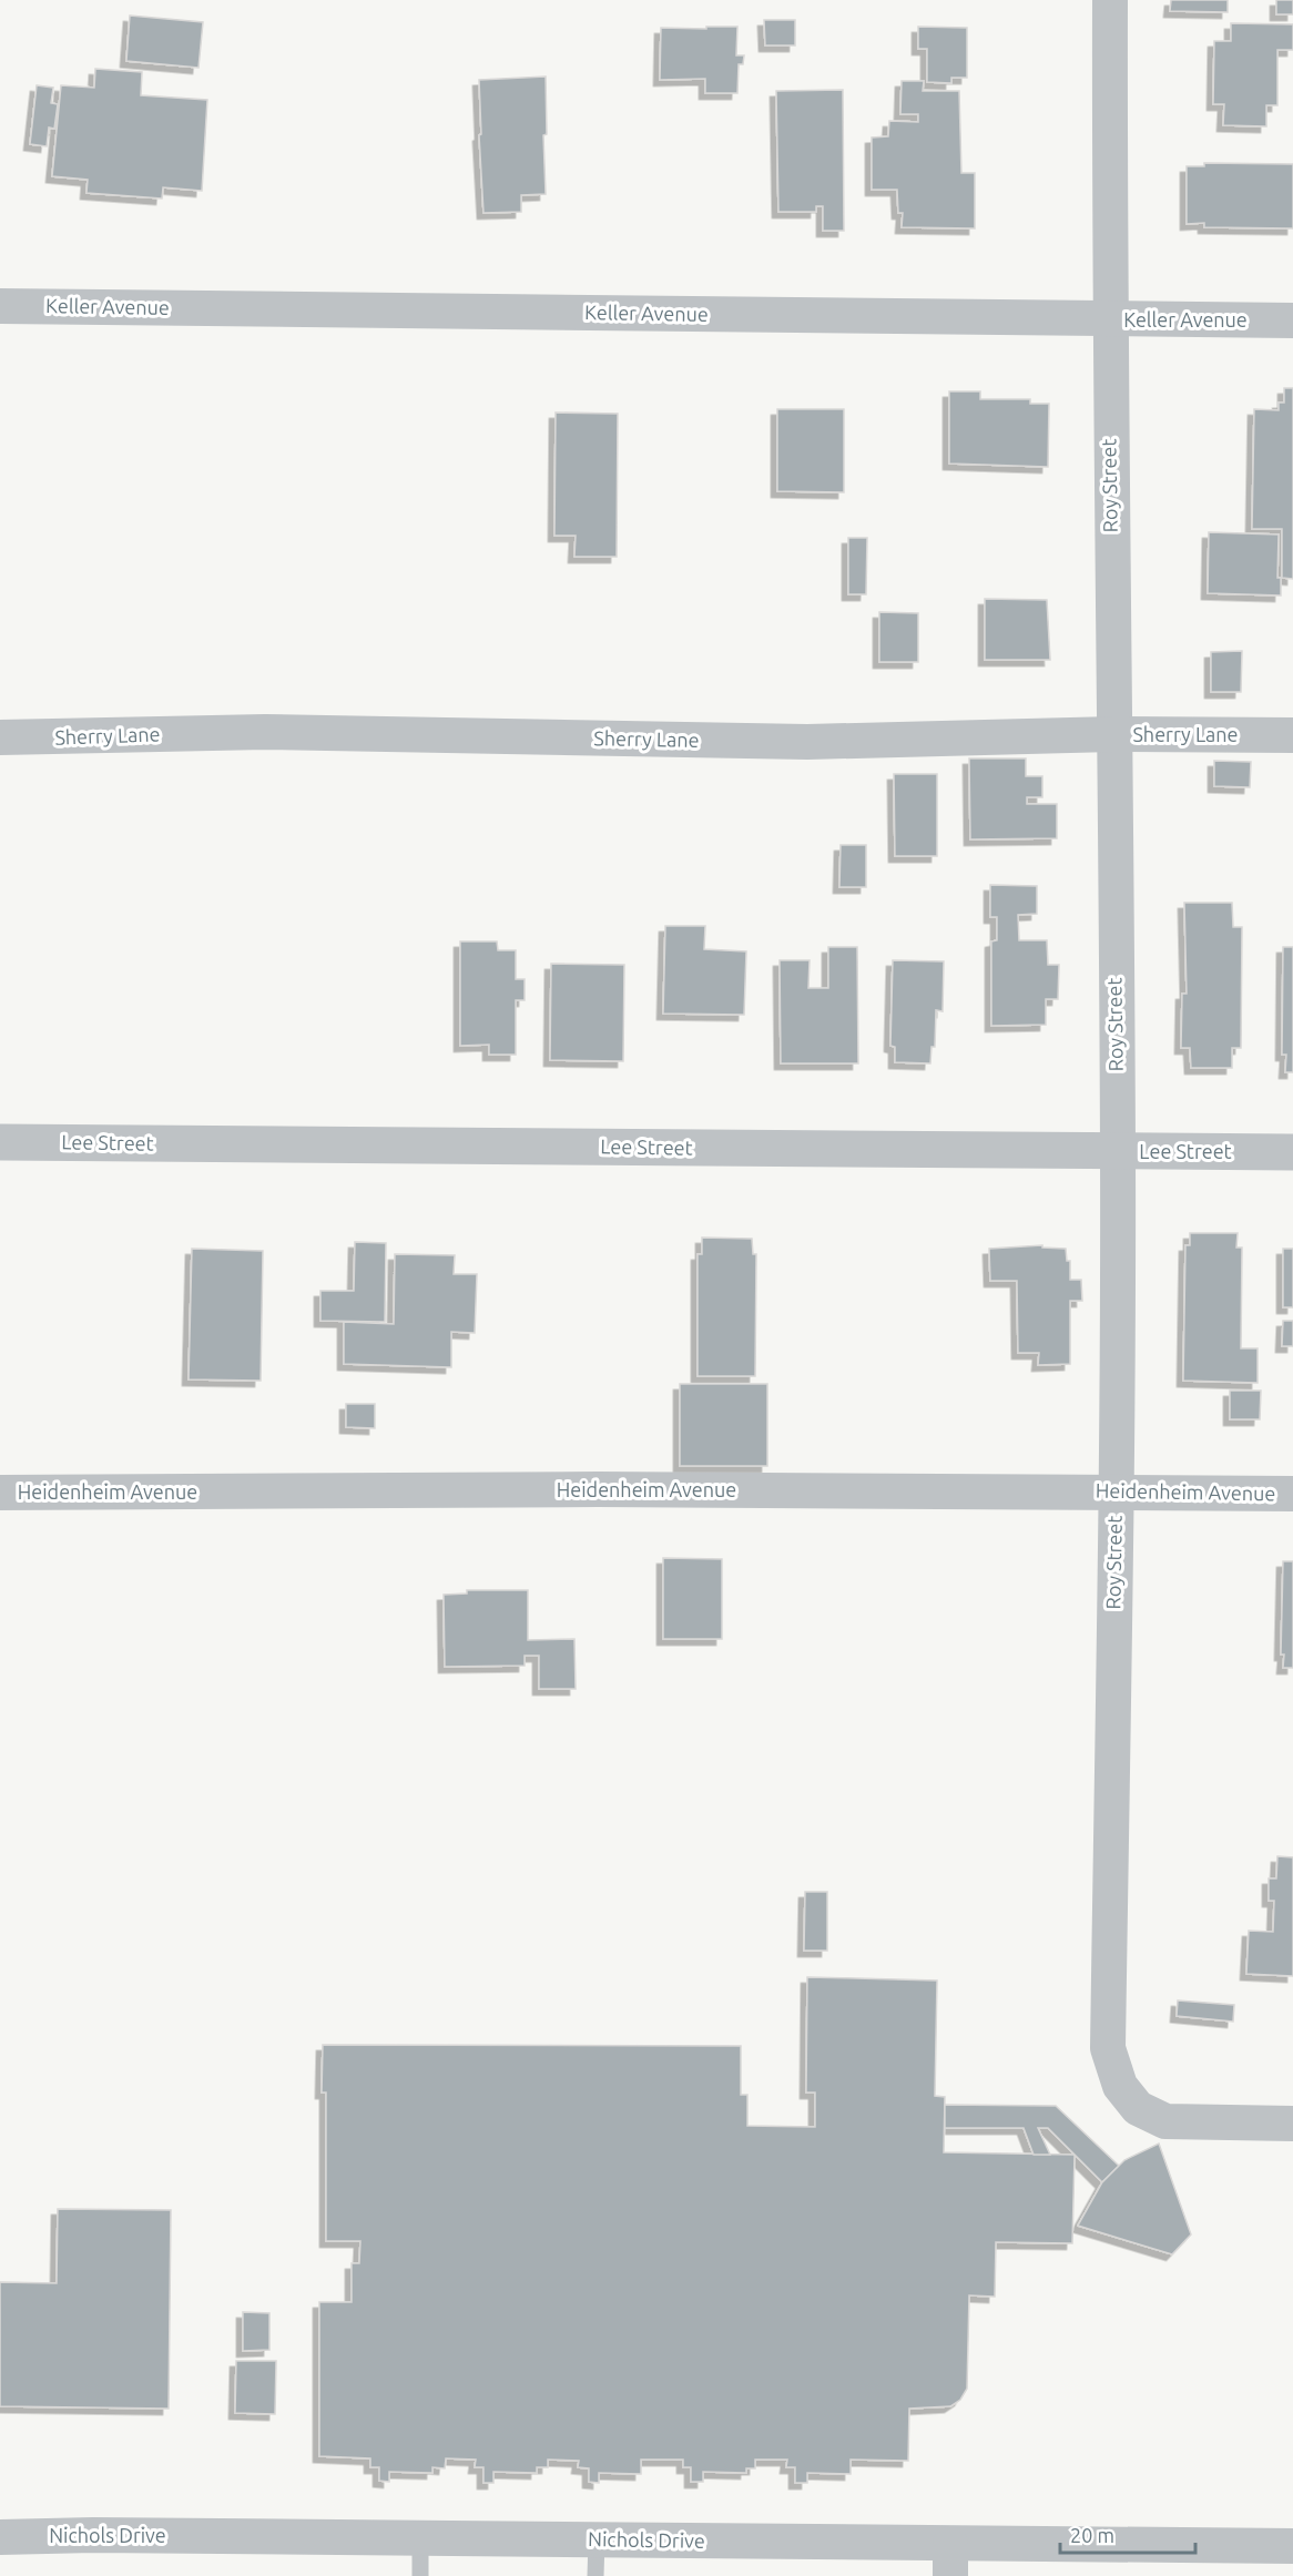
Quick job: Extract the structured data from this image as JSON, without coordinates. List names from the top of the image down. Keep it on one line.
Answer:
{"streets":{"street":["Keller Avenue","Roy Street","Sherry Lane","Lee Street","Heidenheim Avenue","Nichols Drive"]},"crossings":[["Keller Avenue","Roy Street"],["Roy Street","Sherry Lane"],["Roy Street","Lee Street"],["Roy Street","Heidenheim Avenue"]],"scale_bar":"20 m"}
